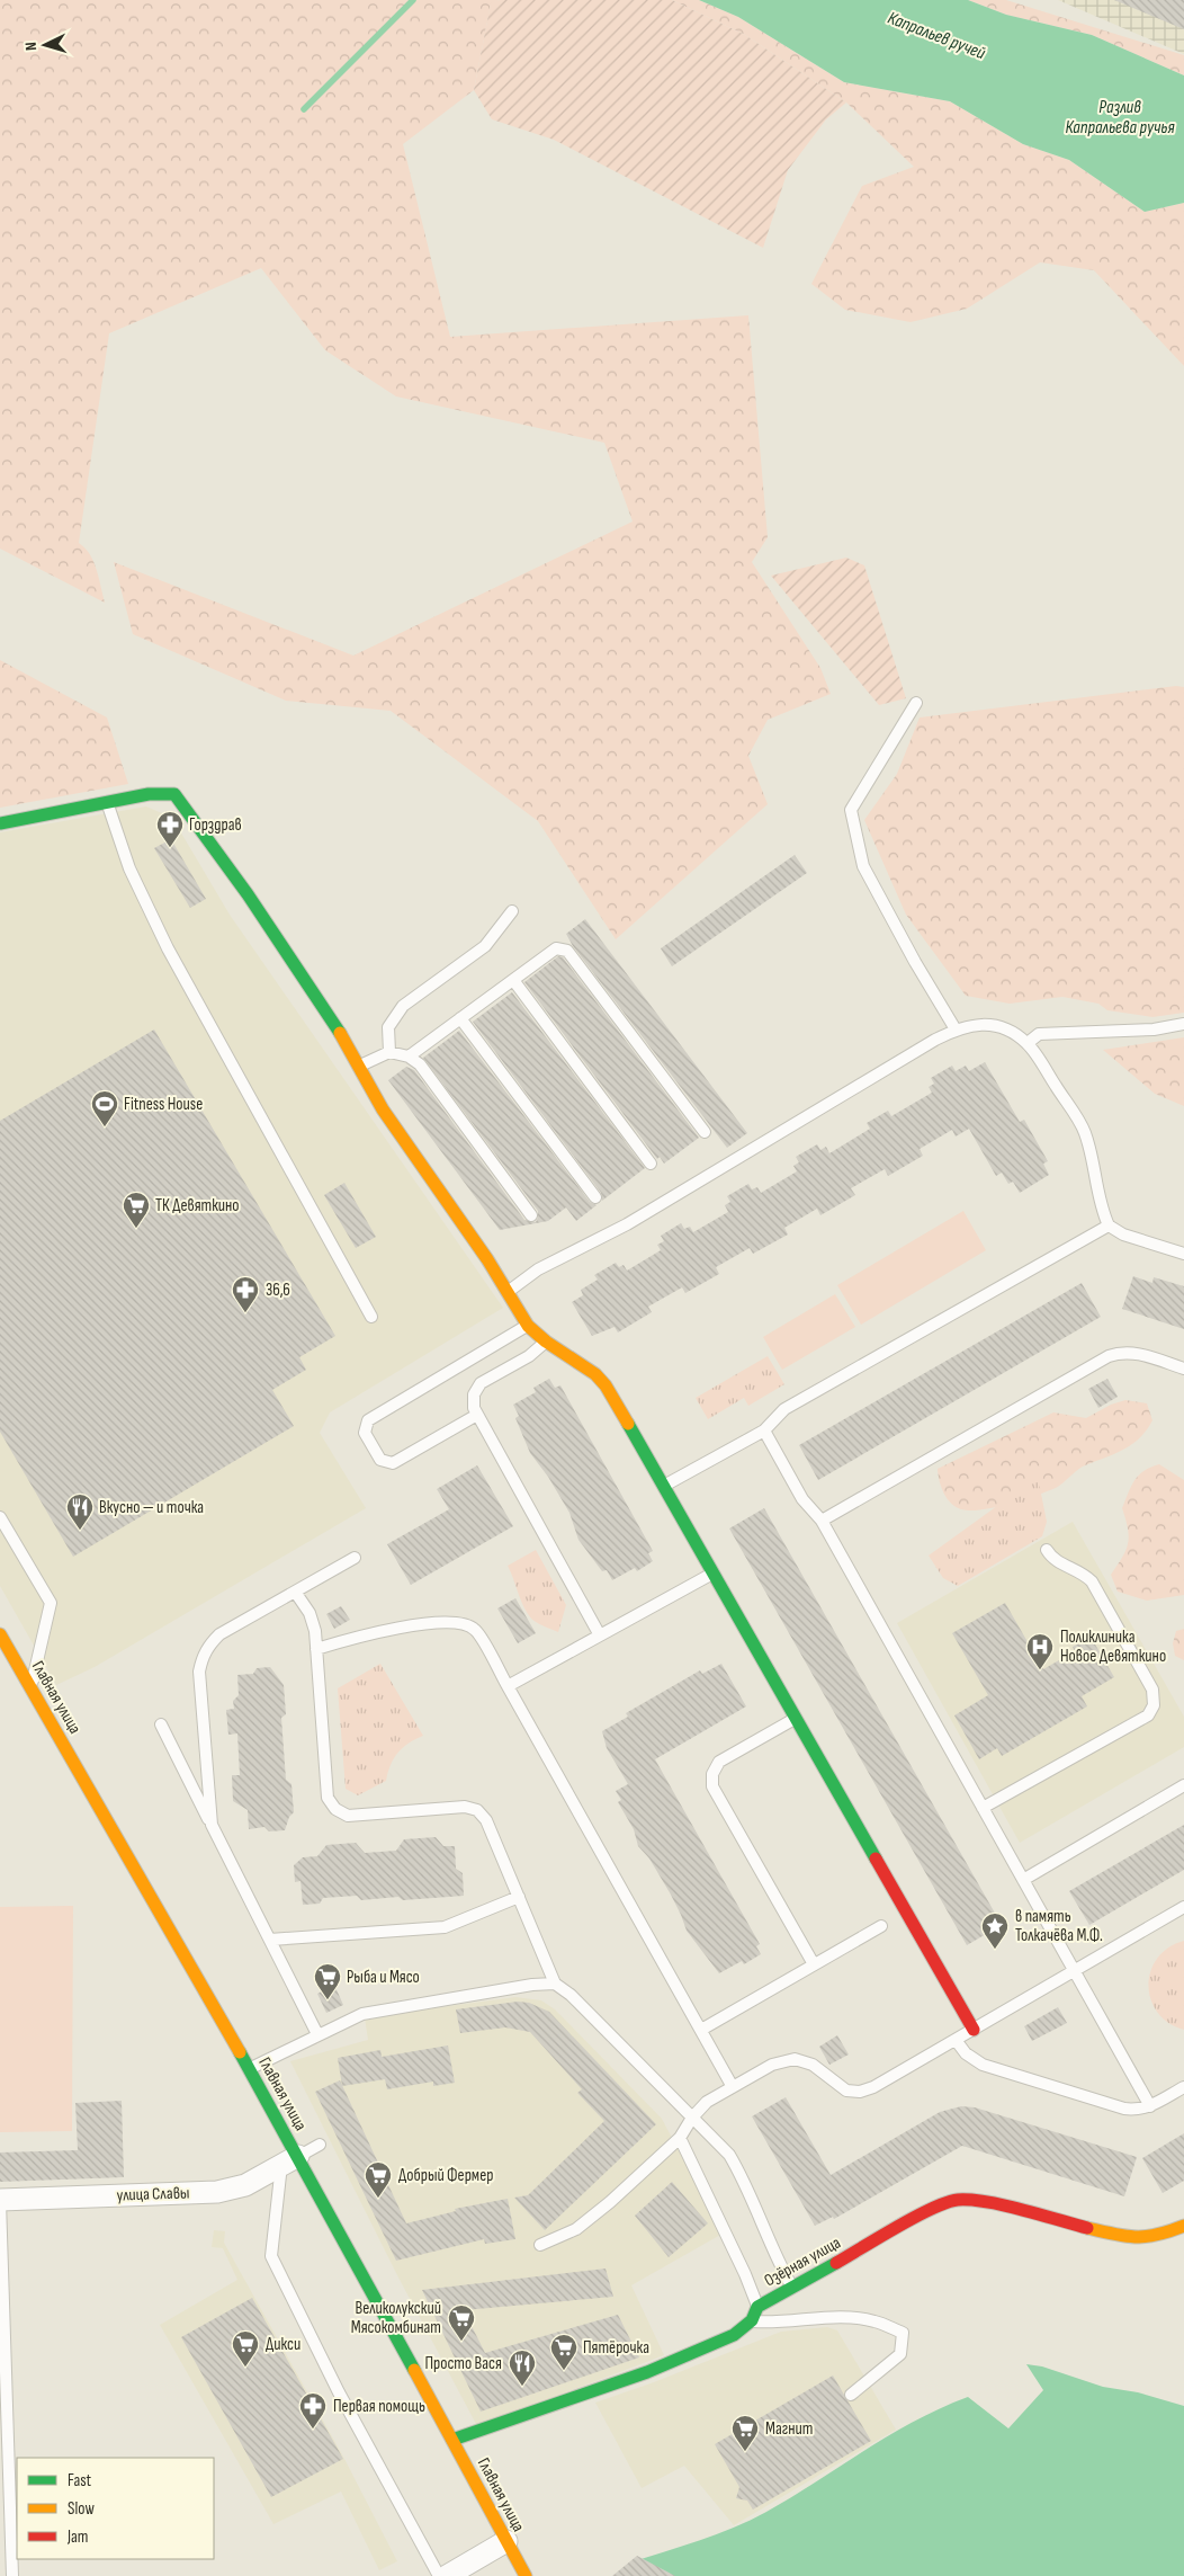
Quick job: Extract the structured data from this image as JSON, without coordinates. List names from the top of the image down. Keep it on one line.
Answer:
{"streets":{"street":["Главная улица","улица Славы","Озёрная улица"]},"crossings":[["Главная улица","улица Славы"]],"water":["Капральев ручей","Разлив Капральева ручья"],"places":{"pharmacy":["Горздрав","36,6","Первая помощь"],"sports":["Fitness House"],"supermarket":["ТК Девяткино","Рыба и Мясо","Добрый Фермер","Великолукский Мясокомбинат","Дикси","Пятёрочка","Магнит"],"restaurant":["Вкусно — и точка","Просто Вася"],"hospital":["Поликлиника Новое Девяткино"],"place":["в память Толкачёва М.Ф."]},"legend":["Fast","Slow","Jam"],"north":"left"}
